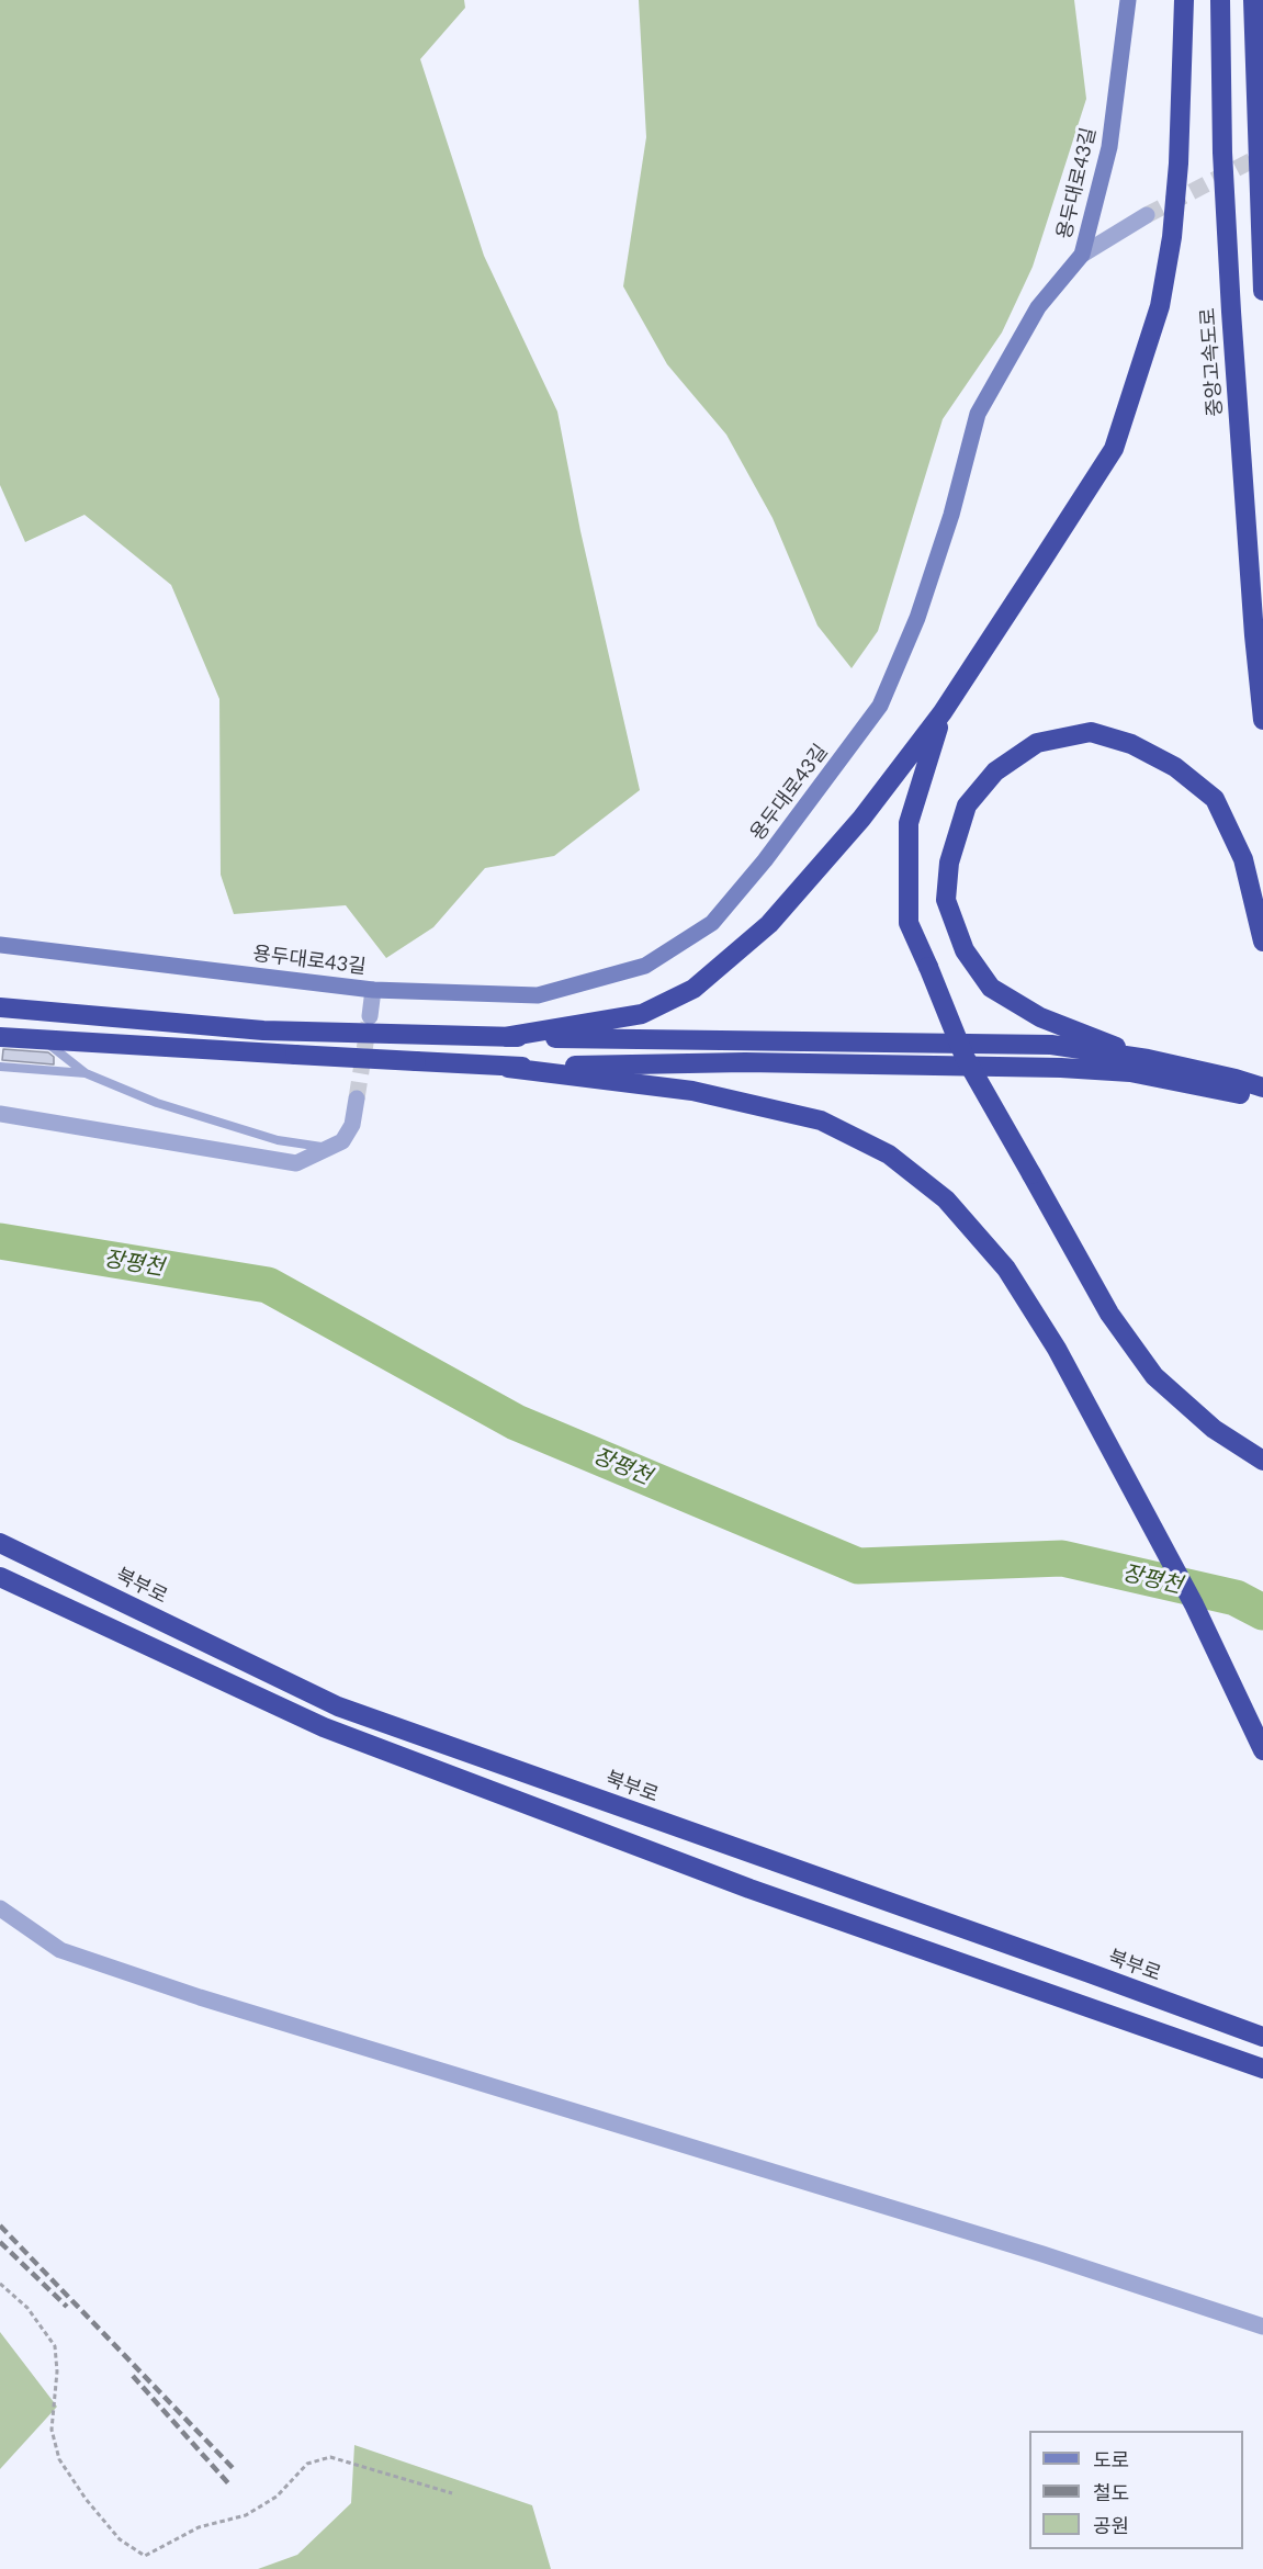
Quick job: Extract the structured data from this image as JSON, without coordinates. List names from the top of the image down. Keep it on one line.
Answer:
{"streets":{"highway":["중앙고속도로","북부로"],"street":["용두대로43길"]},"water":["장평천"],"legend":["도로","철도","공원"]}
